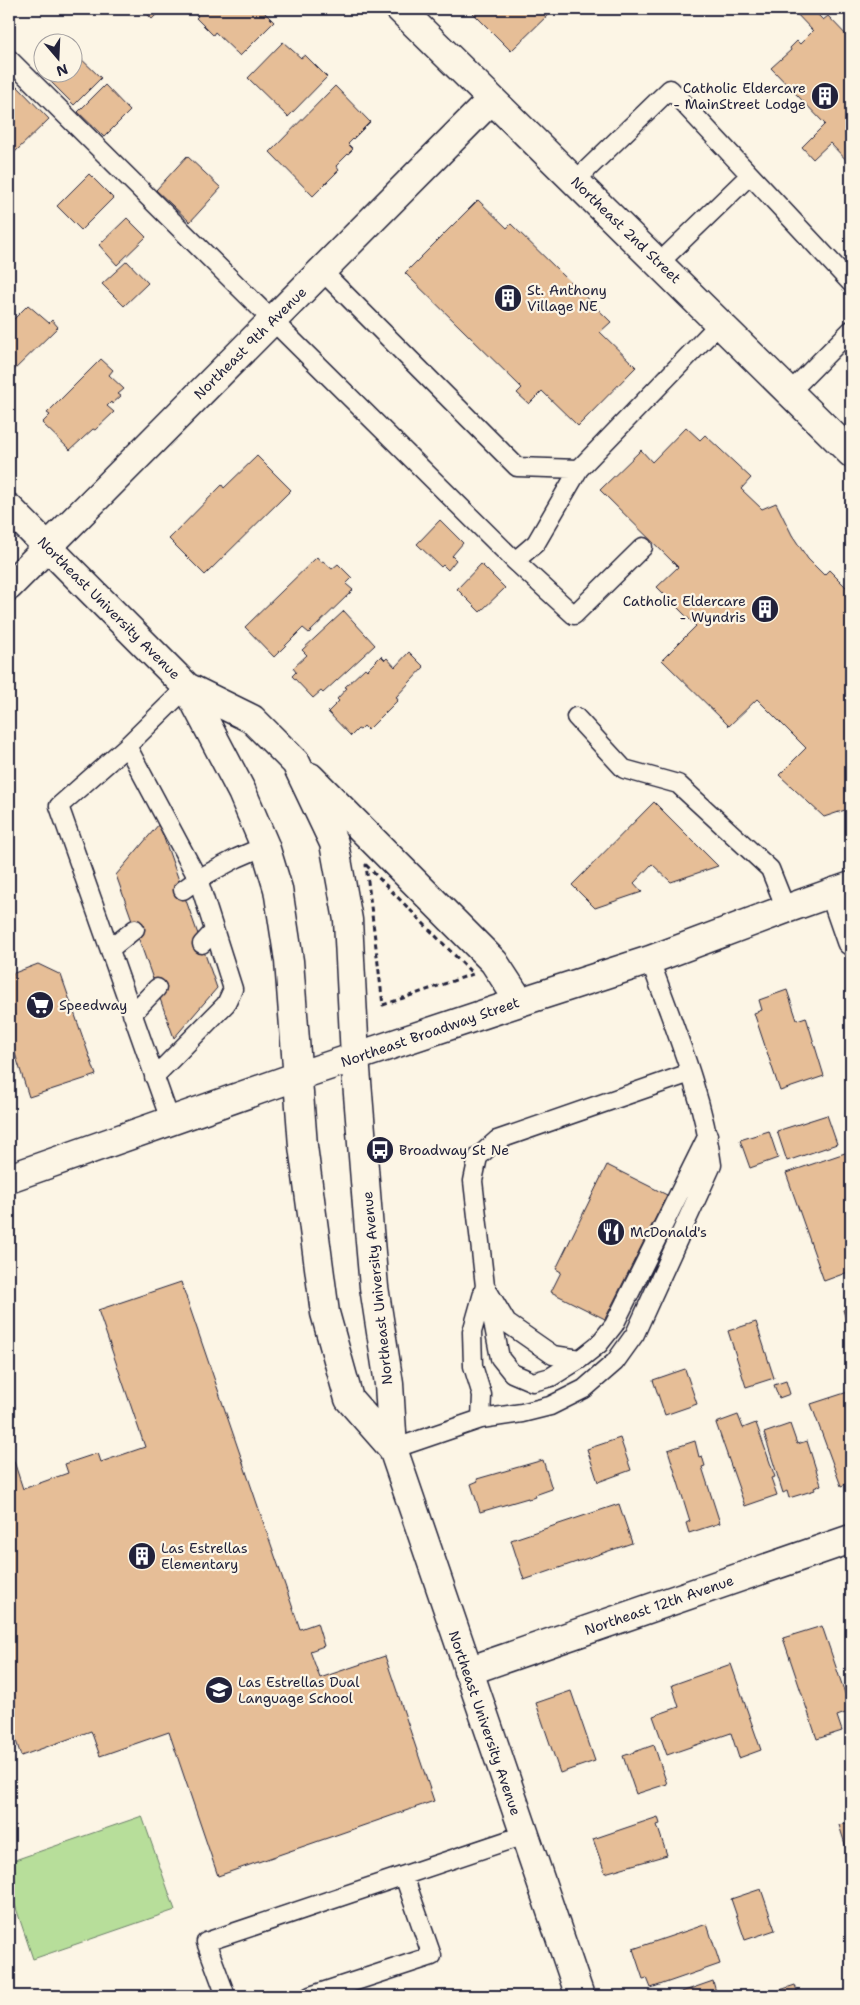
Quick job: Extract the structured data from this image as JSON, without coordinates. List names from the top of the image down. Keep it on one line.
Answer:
{"streets":{"main road":["Northeast 2nd Street","Northeast 9th Avenue","Northeast University Avenue","Northeast Broadway Street","Northeast 12th Avenue"]},"crossings":[["Northeast 2nd Street","Northeast 9th Avenue"],["Northeast 9th Avenue","Northeast University Avenue"],["Northeast University Avenue","Northeast Broadway Street"],["Northeast University Avenue","Northeast 12th Avenue"]],"places":{"building":["Catholic Eldercare - MainStreet Lodge","St. Anthony Village NE","Catholic Eldercare - Wyndris","Las Estrellas Elementary"],"supermarket":["Speedway"],"bus stop":["Broadway St Ne"],"restaurant":["McDonald's"],"school or university":["Las Estrellas Dual Language School"]},"north":"bottom"}
